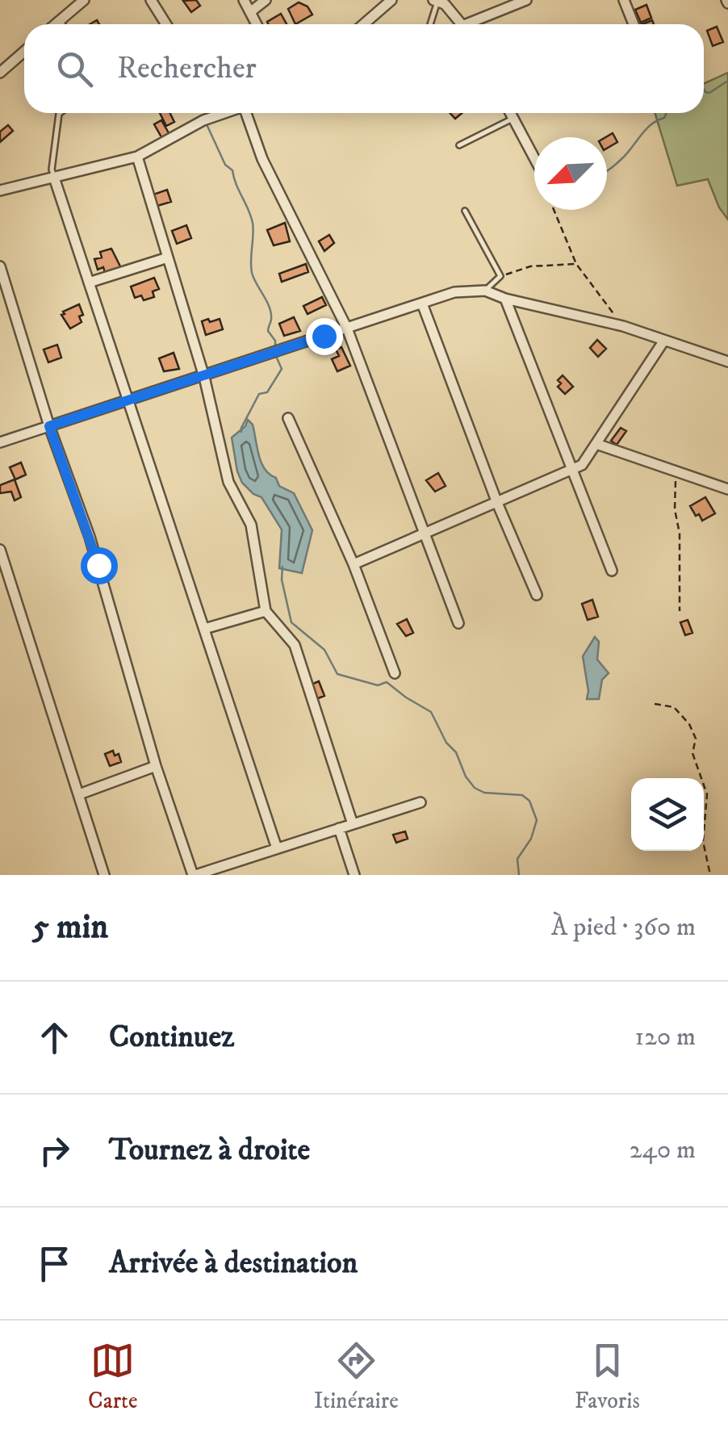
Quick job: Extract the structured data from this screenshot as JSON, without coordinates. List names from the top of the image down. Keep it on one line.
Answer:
{"north":"bottom left","page":{"search":"Rechercher","heading":["5 min","À pied · 360 m"],"list":[["Continuez","120 m"],["Tournez à droite","240 m"],"Arrivée à destination"],"nav":["Carte","Itinéraire","Favoris"]}}
